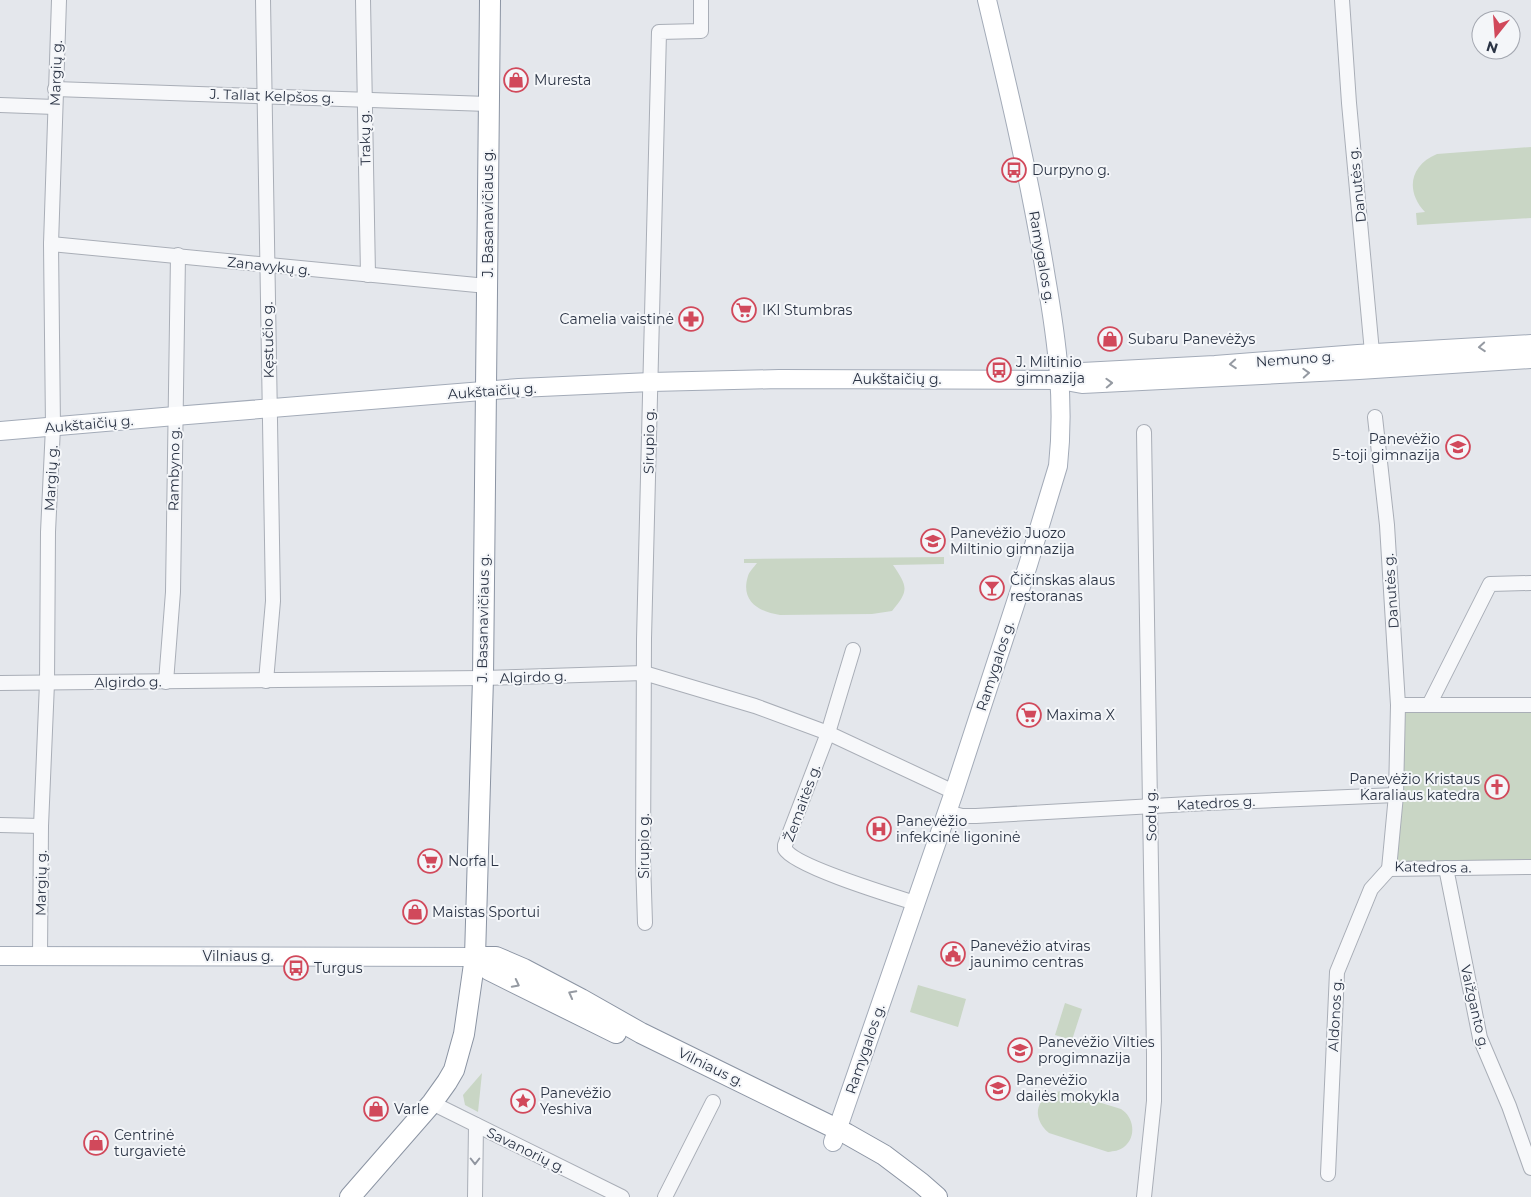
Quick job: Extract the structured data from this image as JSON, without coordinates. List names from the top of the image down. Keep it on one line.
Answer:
{"streets":{"highway":["J. Basanavičiaus g.","Vilniaus g."],"main road":["Ramygalos g.","Nemuno g.","Aukštaičių g."],"street":["Margių g.","J. Tallat Kelpšos g.","Trakų g.","Danutės g.","Zanavykų g.","Kęstučio g.","Sirupio g.","Rambyno g.","Algirdo g.","Žemaitės g.","Katedros g.","Sodų g.","Katedros a.","Vaižganto g.","Aldonos g.","Savanorių g."]},"crossings":[["Margių g.","J. Tallat Kelpšos g."],["Margių g.","Zanavykų g."],["Margių g.","Aukštaičių g."],["Margių g.","Algirdo g."],["Margių g.","Vilniaus g."],["J. Tallat Kelpšos g.","Trakų g."],["J. Tallat Kelpšos g.","J. Basanavičiaus g."],["J. Tallat Kelpšos g.","Kęstučio g."],["Trakų g.","Zanavykų g."],["Danutės g.","Nemuno g."],["Danutės g.","Katedros a."],["J. Basanavičiaus g.","Zanavykų g."],["J. Basanavičiaus g.","Aukštaičių g."],["J. Basanavičiaus g.","Algirdo g."],["J. Basanavičiaus g.","Vilniaus g."],["J. Basanavičiaus g.","Savanorių g."],["Ramygalos g.","Nemuno g."],["Ramygalos g.","Algirdo g."],["Ramygalos g.","Žemaitės g."],["Ramygalos g.","Katedros g."],["Ramygalos g.","Vilniaus g."],["Zanavykų g.","Kęstučio g."],["Zanavykų g.","Rambyno g."],["Kęstučio g.","Aukštaičių g."],["Kęstučio g.","Algirdo g."],["Nemuno g.","Aukštaičių g."],["Aukštaičių g.","Sirupio g."],["Aukštaičių g.","Rambyno g."],["Sirupio g.","Algirdo g."],["Rambyno g.","Algirdo g."],["Algirdo g.","Žemaitės g."],["Katedros g.","Sodų g."],["Katedros g.","Katedros a."],["Katedros a.","Vaižganto g."],["Katedros a.","Aldonos g."]],"places":{"shop":["Muresta","Subaru Panevėžys","Maistas Sportui","Varle","Centrinė turgavietė"],"bus stop":["Durpyno g.","J. Miltinio gimnazija","Turgus"],"supermarket":["IKI Stumbras","Maxima X","Norfa L"],"pharmacy":["Camelia vaistinė"],"school or university":["Panevėžio 5-toji gimnazija","Panevėžio Juozo Miltinio gimnazija","Panevėžio Vilties progimnazija","Panevėžio dailės mokykla"],"bar":["Čičinskas alaus restoranas"],"church":["Panevėžio Kristaus Karaliaus katedra"],"hospital":["Panevėžio infekcinė ligoninė"],"public building":["Panevėžio atviras jaunimo centras"],"place":["Panevėžio Yeshiva"]},"north":"bottom"}
